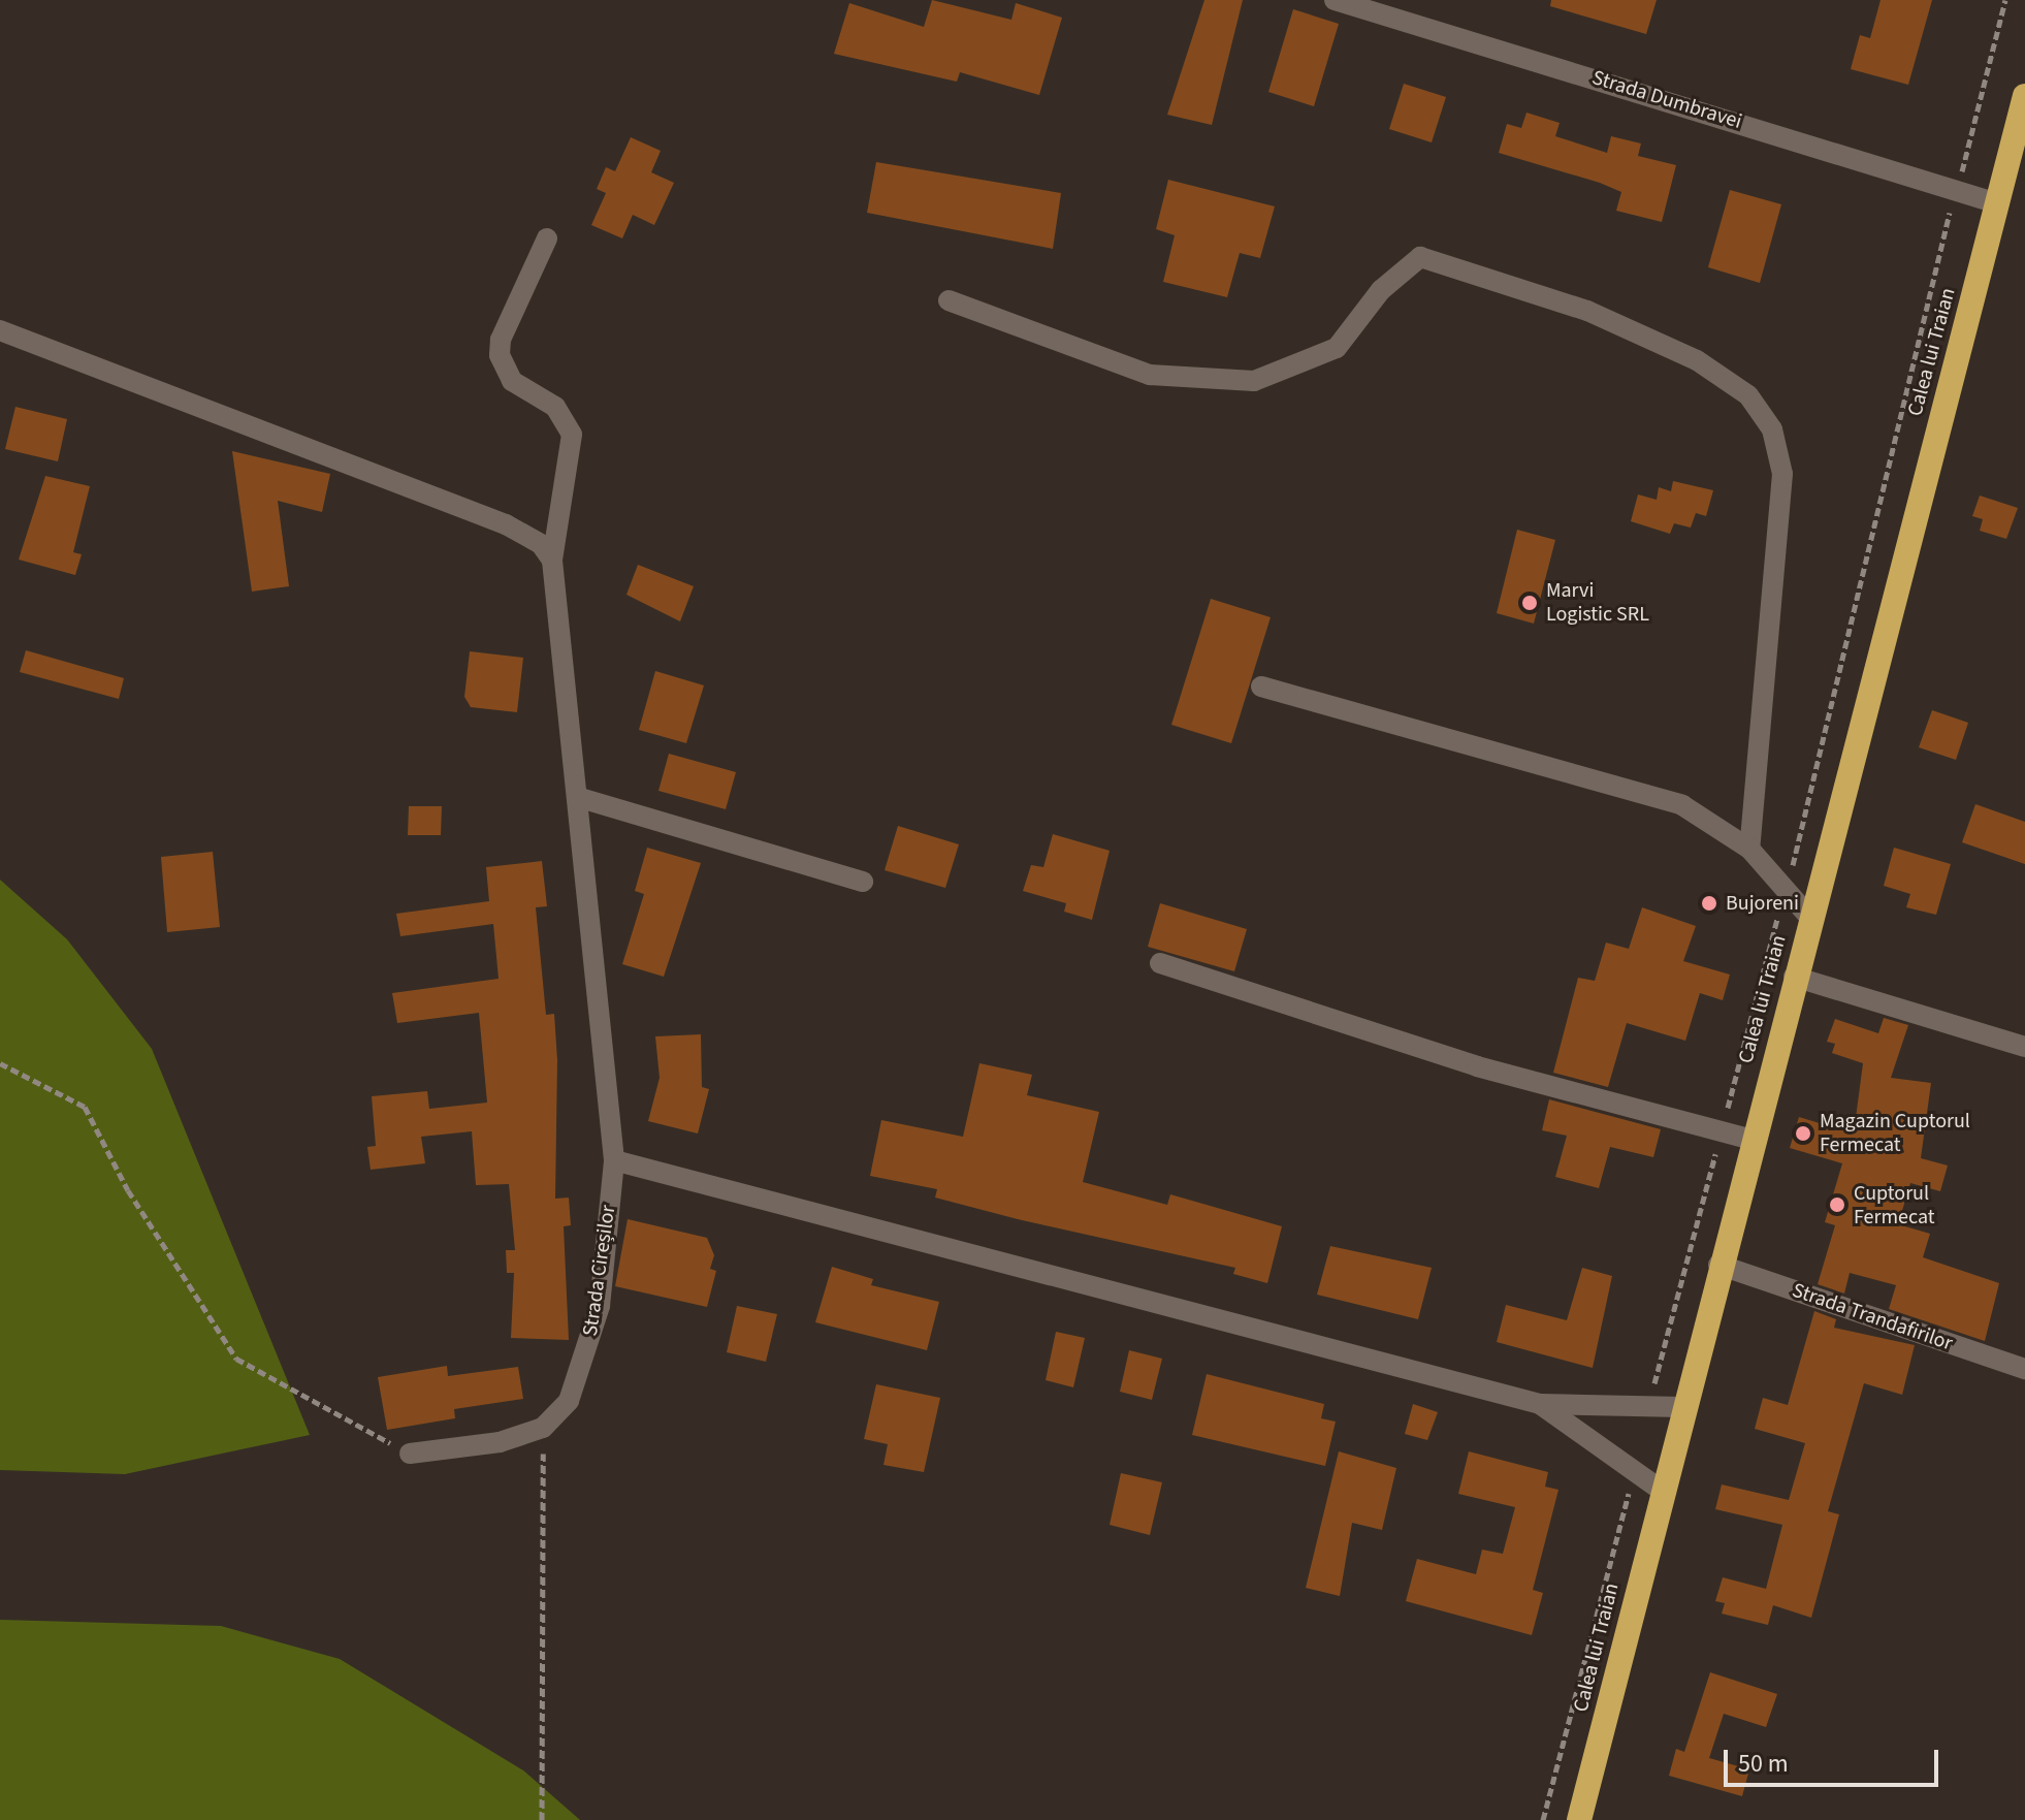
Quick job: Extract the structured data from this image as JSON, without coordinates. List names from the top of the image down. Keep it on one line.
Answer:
{"streets":{"highway":["Calea lui Traian"],"street":["Strada Dumbravei","Strada Cireșilor","Strada Trandafirilor"]},"crossings":[["Strada Dumbravei","Calea lui Traian"],["Calea lui Traian","Strada Trandafirilor"]],"places":["Marvi Logistic SRL","Bujoreni","Magazin Cuptorul Fermecat","Cuptorul Fermecat"],"scale_bar":"50 m"}
